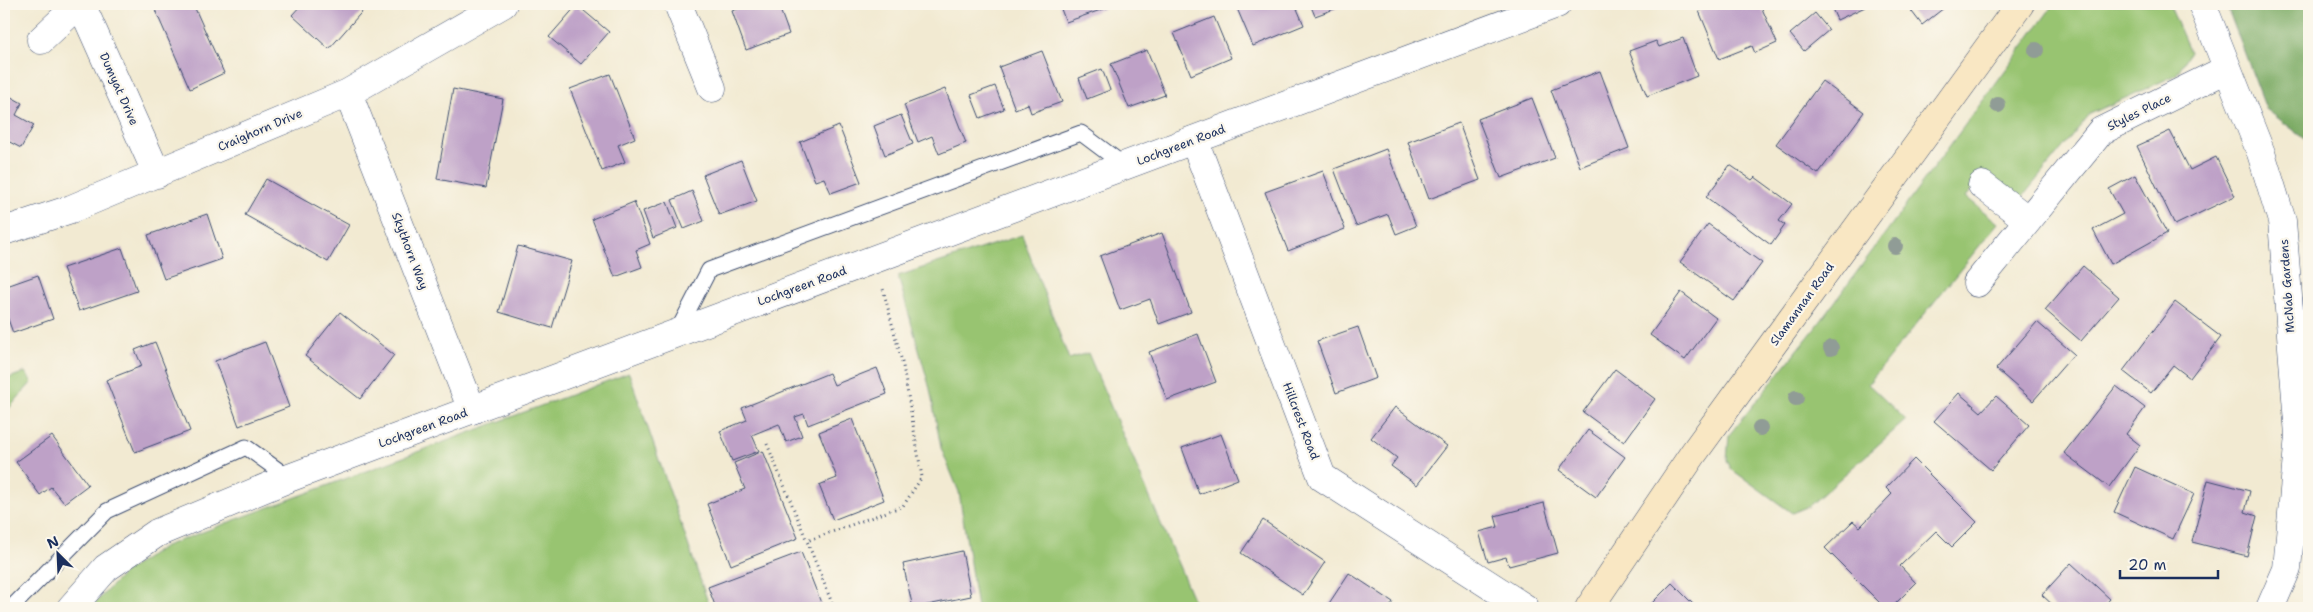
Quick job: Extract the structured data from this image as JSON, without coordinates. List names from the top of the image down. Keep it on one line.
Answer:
{"streets":{"main road":["Slamannan Road"],"street":["Dumyat Drive","Styles Place","Craighorn Drive","Lochgreen Road","Skythorn Way","McNab Gardens","Hillcrest Road"]},"crossings":[["Dumyat Drive","Craighorn Drive"],["Styles Place","McNab Gardens"],["Craighorn Drive","Skythorn Way"],["Lochgreen Road","Skythorn Way"],["Lochgreen Road","Hillcrest Road"]],"scale_bar":"20 m","north":"top left"}
